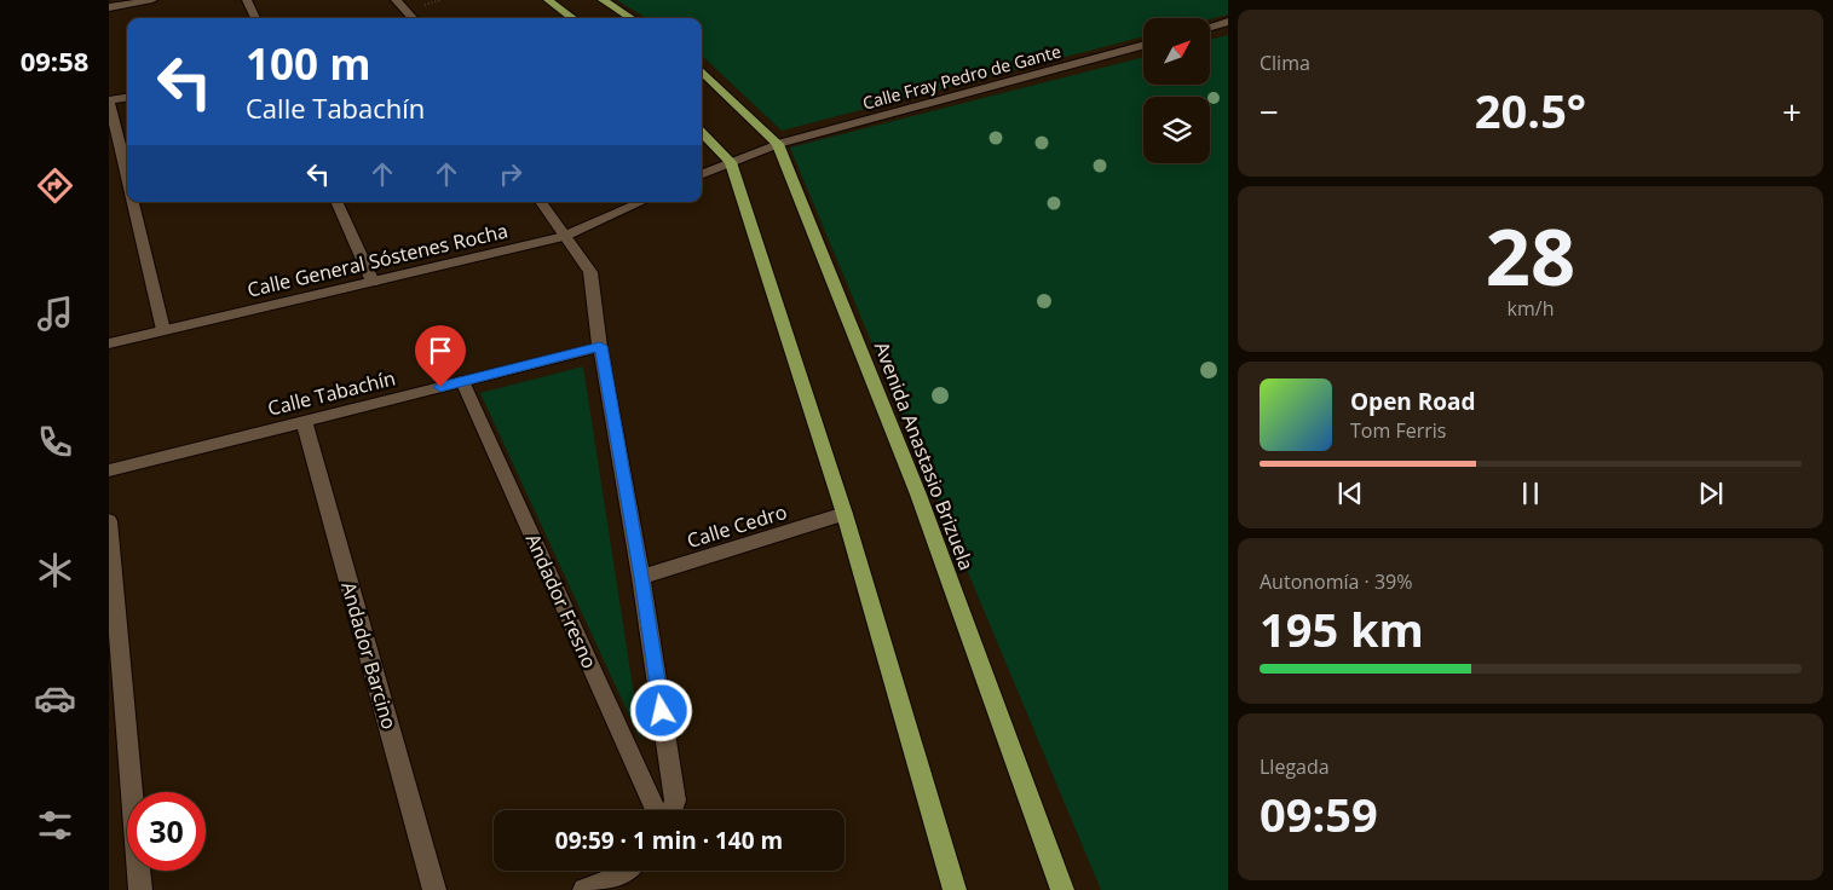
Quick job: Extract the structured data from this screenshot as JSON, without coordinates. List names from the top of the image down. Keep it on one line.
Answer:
{"streets":{"main road":["Avenida Anastasio Brizuela"],"street":["Calle Fray Pedro de Gante","Calle General Sóstenes Rocha","Calle Tabachín","Calle Cedro","Andador Fresno","Andador Barcino"]},"crossings":[["Calle Fray Pedro de Gante","Avenida Anastasio Brizuela"],["Calle Tabachín","Andador Fresno"],["Calle Tabachín","Andador Barcino"]],"north":"top right","page":{"tabs":"09:58","tile":["Clima",["28","km/h"],["Autonomía · 39%","195 km"],["Llegada","09:59"]],"turn":["100 m","Calle Tabachín"],"heat":["−","20.5°","+"],"song":["Open Road","Tom Ferris"],"limit":"30","trip":"09:59 · 1 min · 140 m"}}
